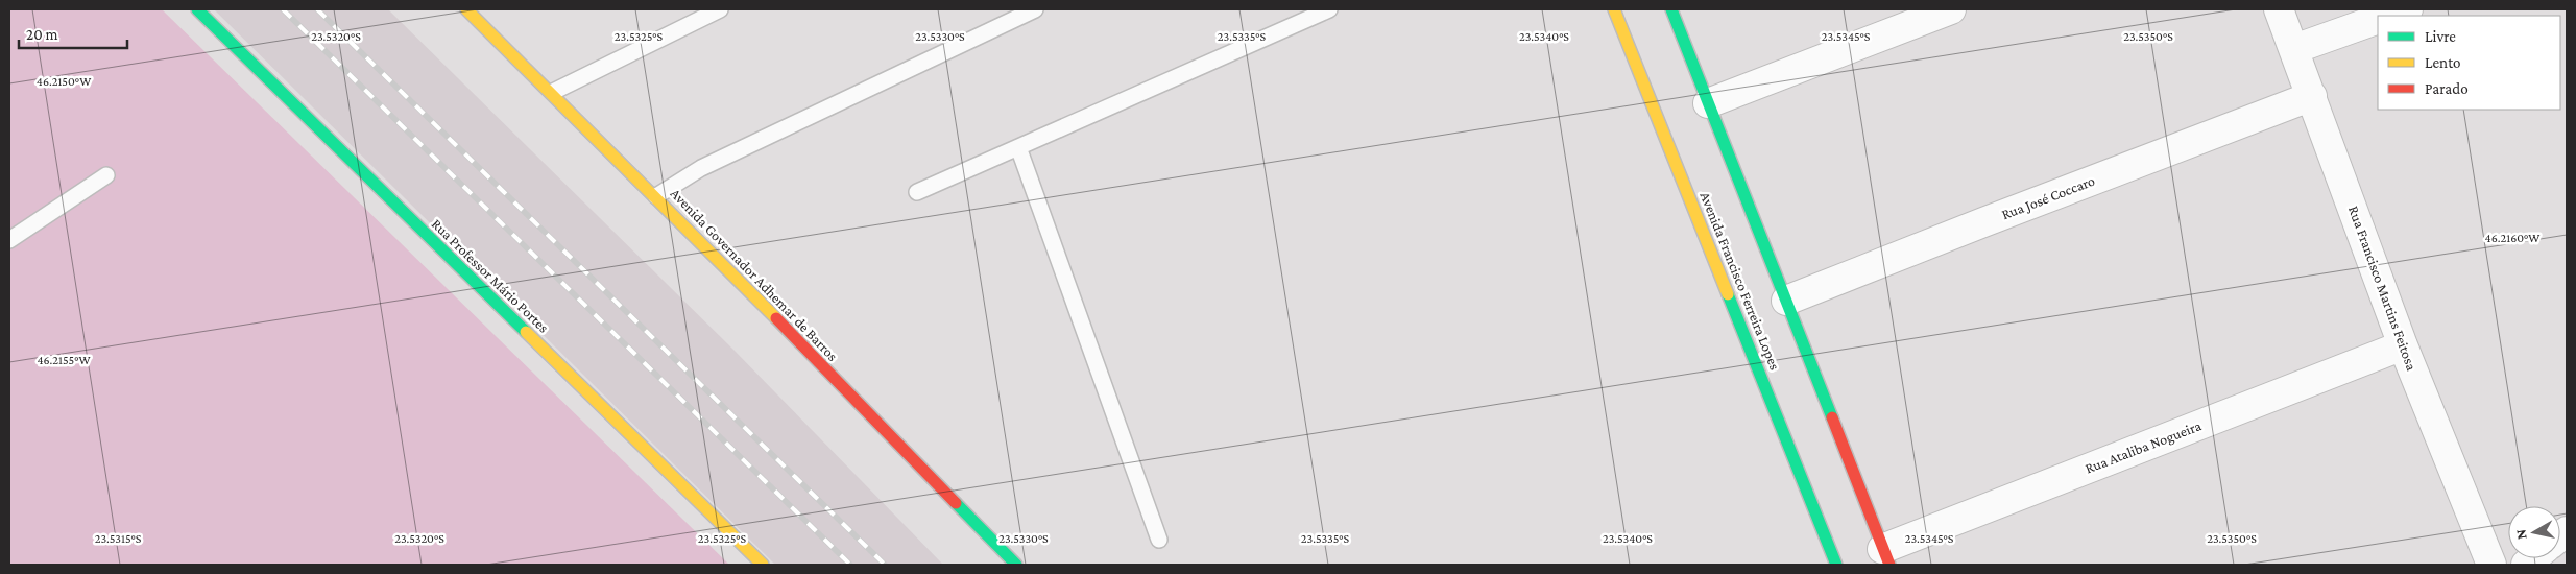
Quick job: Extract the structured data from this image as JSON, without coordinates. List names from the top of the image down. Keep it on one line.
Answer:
{"streets":{"main road":["Avenida Governador Adhemar de Barros","Rua Professor Mário Portes","Avenida Francisco Ferreira Lopes"],"street":["Rua José Coccaro","Rua Francisco Martins Feitosa","Rua Ataliba Nogueira"]},"crossings":[["Rua José Coccaro","Rua Francisco Martins Feitosa"],["Rua Francisco Martins Feitosa","Rua Ataliba Nogueira"]],"legend":["Livre","Lento","Parado"],"scale_bar":"20 m","north":"left","coordinates":["23.5320°S","23.5325°S","23.5330°S","23.5335°S","23.5340°S","23.5345°S","23.5350°S","46.2150°W","46.2160°W","46.2155°W","23.5315°S"]}
